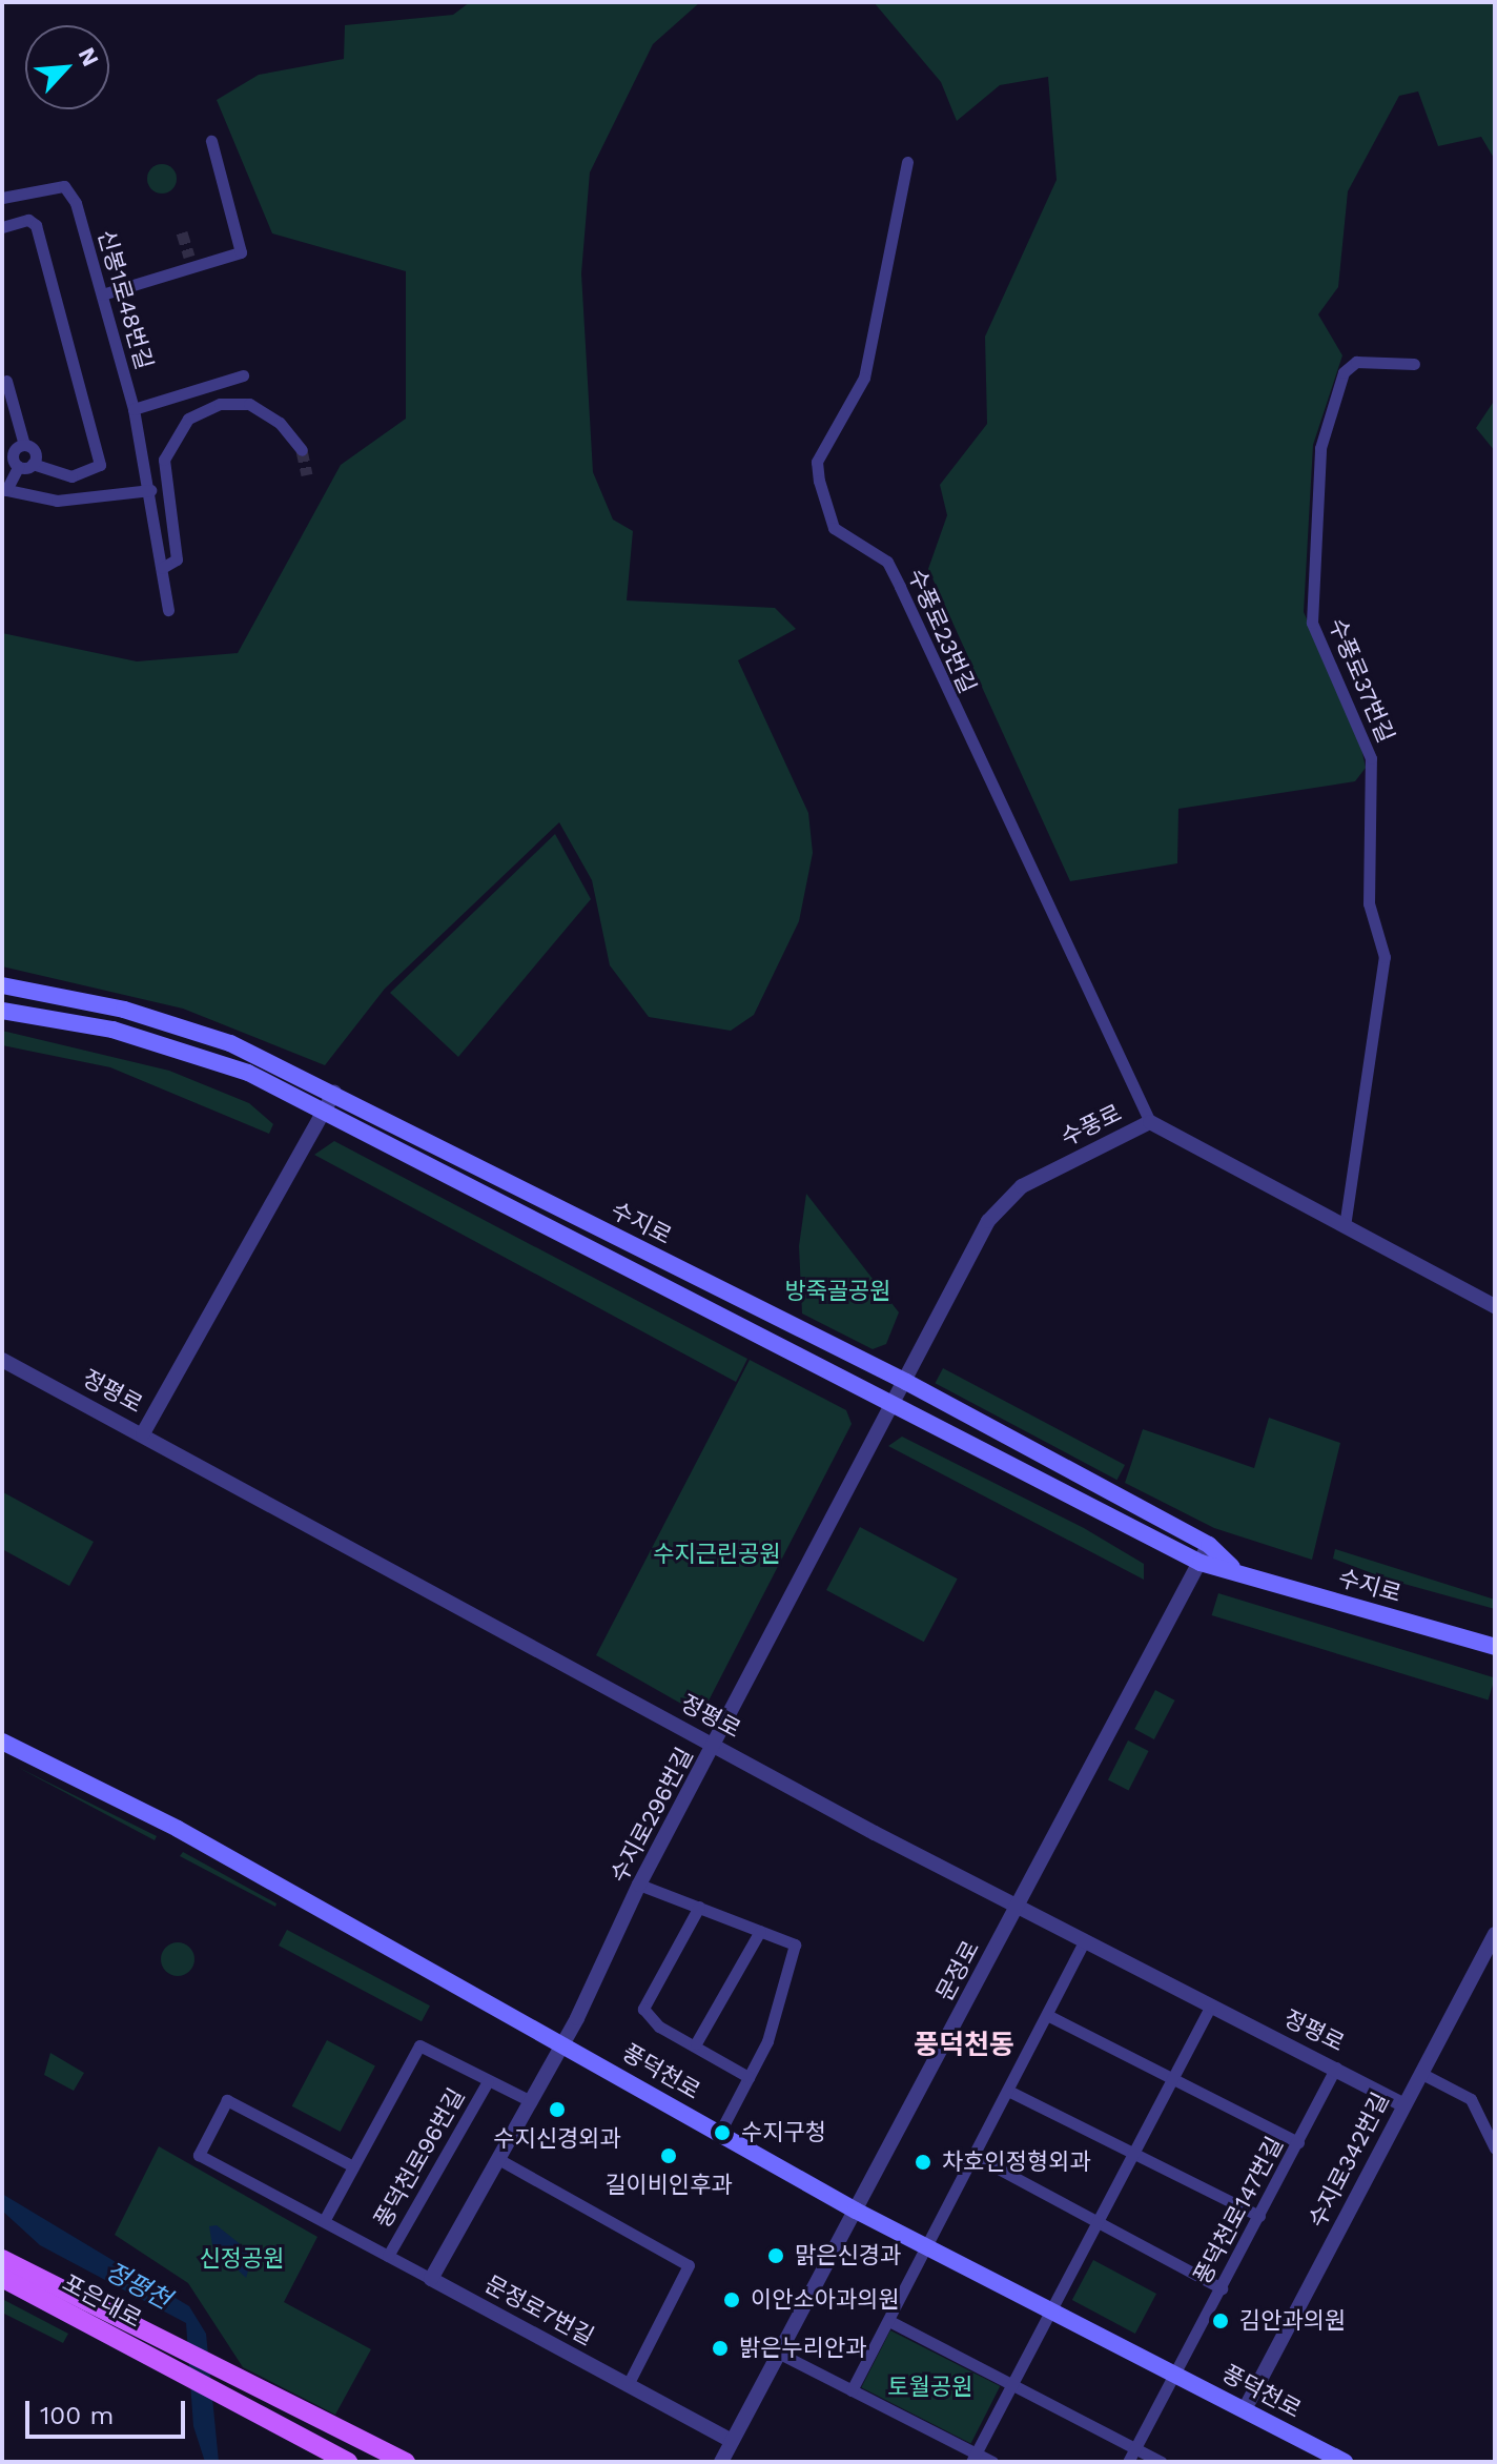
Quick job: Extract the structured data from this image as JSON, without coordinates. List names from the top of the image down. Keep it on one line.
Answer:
{"streets":{"main road":["수지로","풍덕천로","포은대로"],"street":["신봉1로48번길","수풍로23번길","수풍로37번길","수풍로","정평로","수지로296번길","문정로","풍덕천로96번길","수지로342번길","풍덕천로147번길","문정로7번길"]},"crossings":[["수풍로23번길","수풍로"],["수풍로37번길","수풍로"],["수풍로","수지로"],["수풍로","수지로296번길"],["수지로","수지로296번길"],["수지로","문정로"],["정평로","수지로296번길"],["정평로","문정로"],["정평로","수지로342번길"],["정평로","풍덕천로147번길"],["수지로296번길","풍덕천로"],["수지로296번길","풍덕천로96번길"],["수지로296번길","문정로7번길"],["문정로","풍덕천로"],["문정로","문정로7번길"],["풍덕천로","수지로342번길"],["풍덕천로","풍덕천로147번길"],["풍덕천로96번길","문정로7번길"]],"districts":["풍덕천동"],"water":["정평천"],"parks":["방죽골공원","수지근린공원","신정공원","토월공원"],"places":["수지신경외과","수지구청","길이비인후과","차호인정형외과","맑은신경과","이안소아과의원","김안과의원","밝은누리안과"],"scale_bar":"100 m","north":"top right"}
